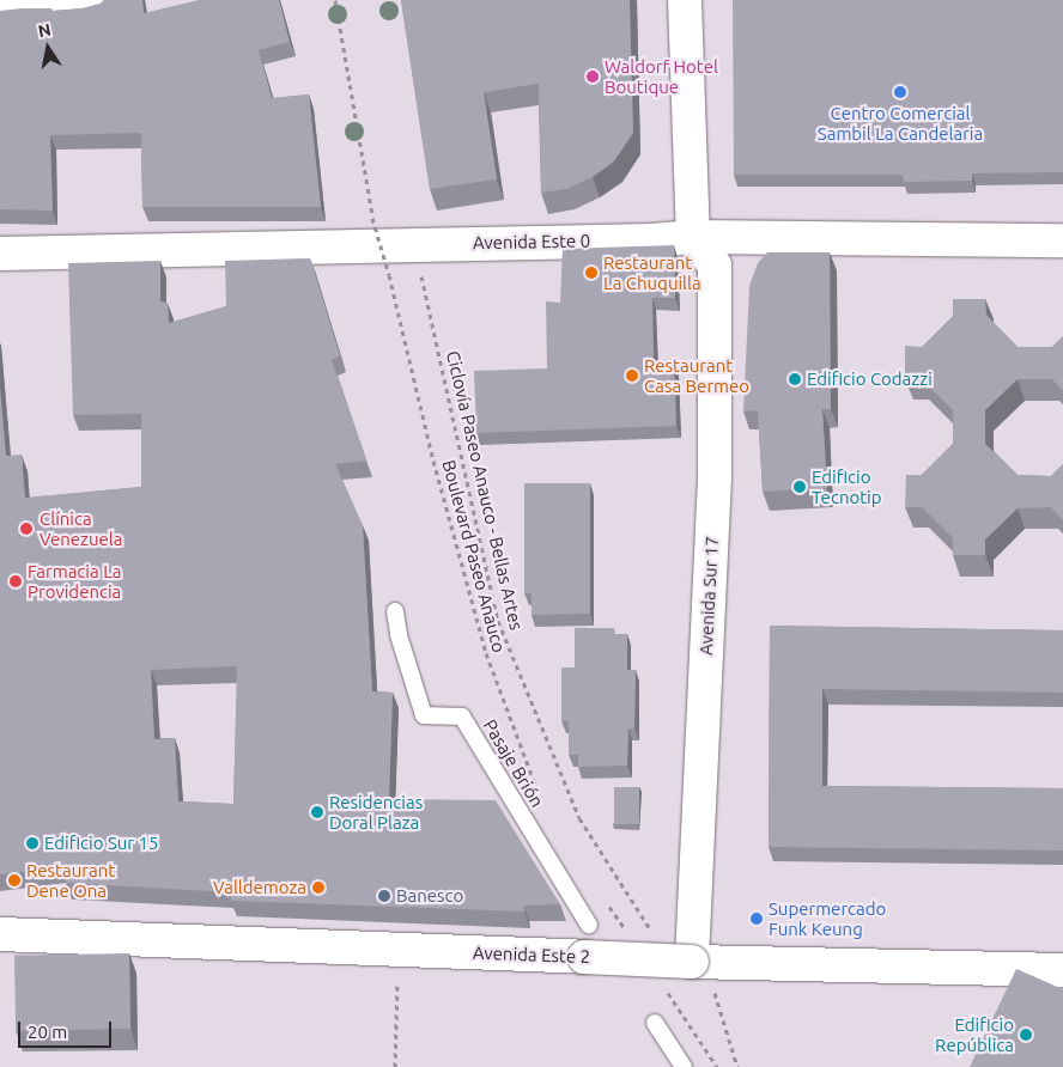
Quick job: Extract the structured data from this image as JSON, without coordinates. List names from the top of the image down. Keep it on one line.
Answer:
{"streets":{"street":["Avenida Este 0","Avenida Sur 17","Avenida Este 2"],"lane":["Pasaje Brión"],"path":["Ciclovía Paseo Anauco - Bellas Artes","Boulevard Paseo Anauco"]},"crossings":[["Avenida Este 0","Ciclovía Paseo Anauco - Bellas Artes"],["Avenida Este 0","Avenida Sur 17"],["Boulevard Paseo Anauco","Pasaje Brión"],["Avenida Sur 17","Avenida Este 2"]],"places":["Waldorf Hotel Boutique","Centro Comercial Sambil La Candelaria","Restaurant La Chuquilla","Restaurant Casa Bermeo","Edificio Codazzi","Edificio Tecnotip","Clínica Venezuela","Farmacia La Providencia","Residencias Doral Plaza","Edificio Sur 15","Restaurant Dene Ona","Valldemoza","Banesco","Supermercado Funk Keung","Edificio República"],"scale_bar":"20 m","north":"top"}
